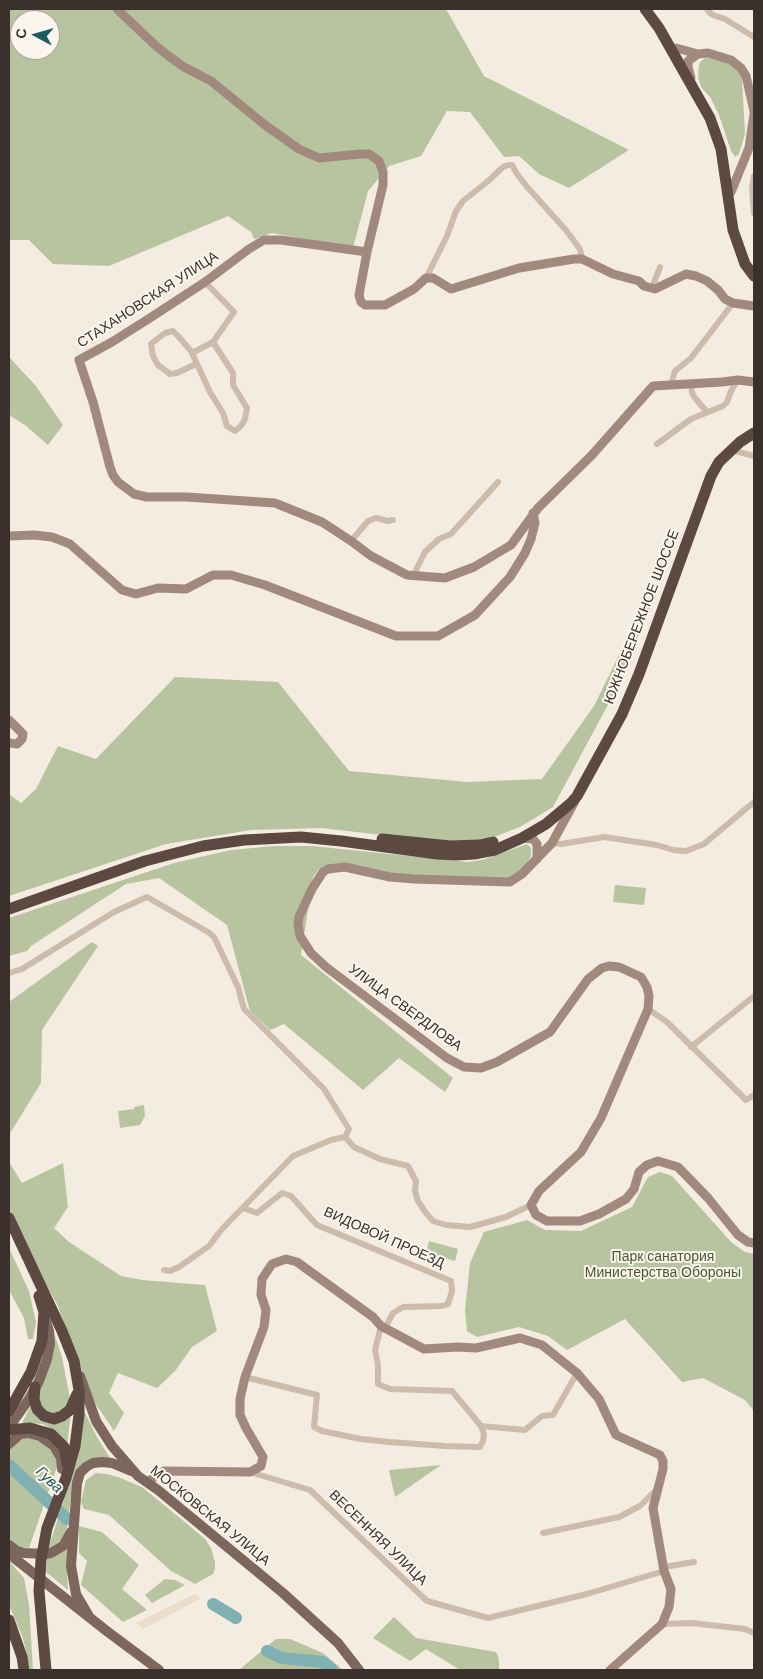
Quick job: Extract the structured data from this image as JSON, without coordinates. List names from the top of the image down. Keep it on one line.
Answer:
{"streets":{"highway":["ЮЖНОБЕРЕЖНОЕ ШОССЕ"],"main road":["СТАХАНОВСКАЯ УЛИЦА","УЛИЦА СВЕРДЛОВА","МОСКОВСКАЯ УЛИЦА"],"street":["ВИДОВОЙ ПРОЕЗД","ВЕСЕННЯЯ УЛИЦА"]},"crossings":[["ЮЖНОБЕРЕЖНОЕ ШОССЕ","УЛИЦА СВЕРДЛОВА"]],"water":["Гува"],"parks":["Парк санатория Министерства Обороны"],"north":"left"}
